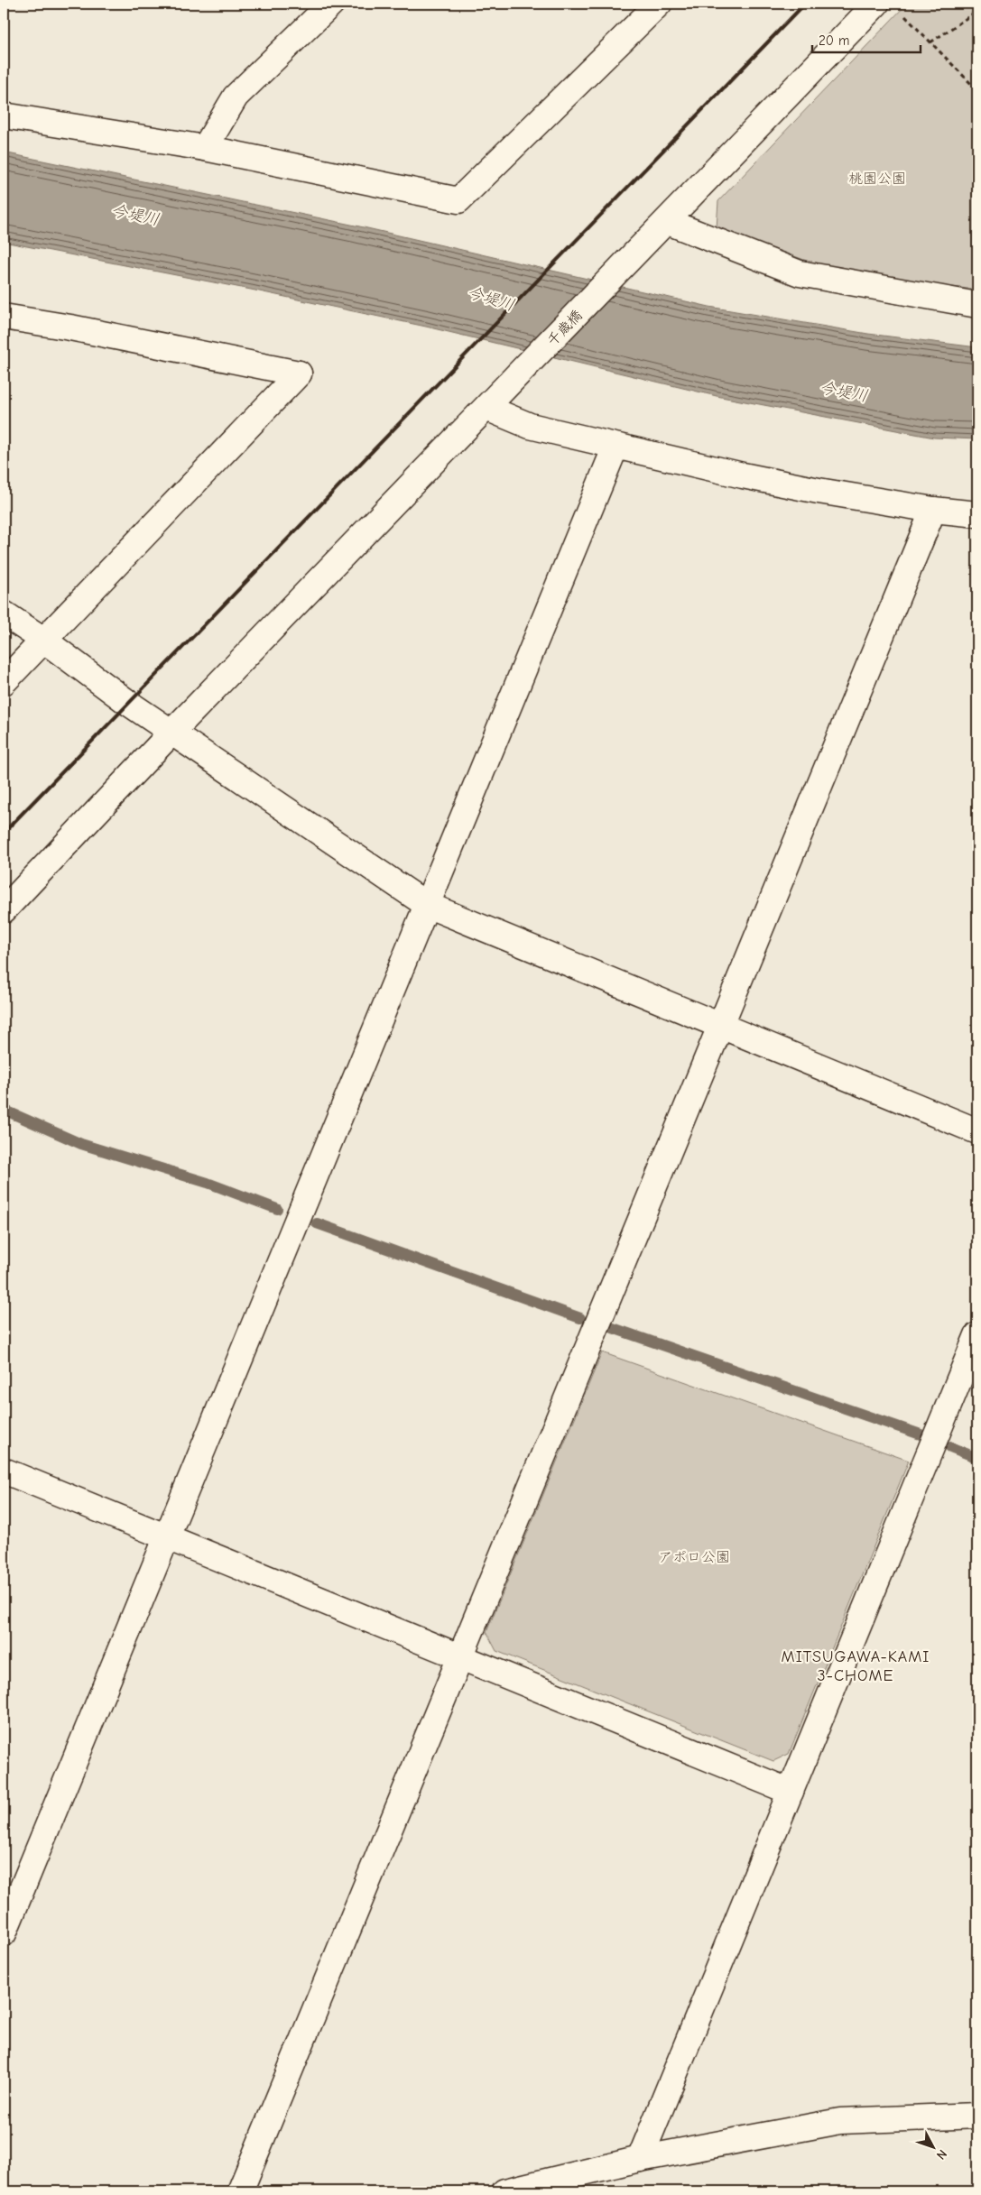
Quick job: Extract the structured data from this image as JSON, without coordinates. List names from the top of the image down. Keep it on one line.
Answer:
{"streets":{"street":["千歳橋"]},"districts":["MITSUGAWA-KAMI 3-CHOME"],"water":["今堤川"],"parks":["桃園公園","アポロ公園"],"scale_bar":"20 m","north":"bottom right"}
